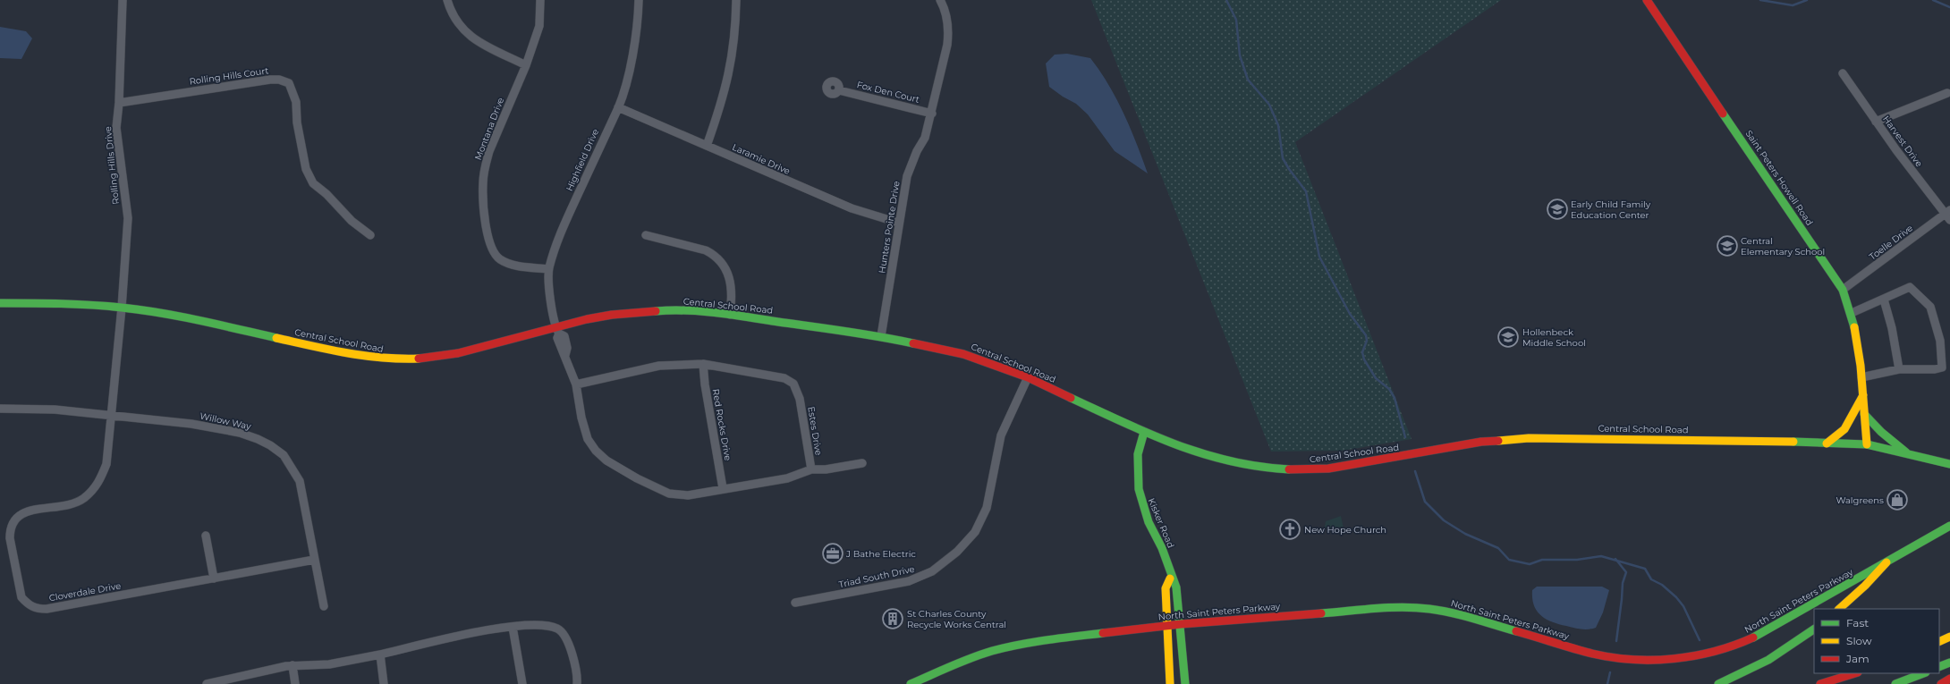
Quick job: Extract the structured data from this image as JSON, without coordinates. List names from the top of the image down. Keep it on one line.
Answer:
{"streets":{"main road":["Saint Peters Howell Road","Central School Road","Kisker Road","North Saint Peters Parkway"],"street":["Rolling Hills Court","Fox Den Court","Montana Drive","Harvest Drive","Laramie Drive","Highfield Drive","Rolling Hills Drive","Hunters Pointe Drive","Toelle Drive","Willow Way","Red Rocks Drive","Estes Drive","Triad South Drive","Cloverdale Drive"]},"crossings":[["Rolling Hills Court","Rolling Hills Drive"],["Fox Den Court","Hunters Pointe Drive"],["Montana Drive","Highfield Drive"],["Harvest Drive","Toelle Drive"],["Laramie Drive","Highfield Drive"],["Laramie Drive","Hunters Pointe Drive"],["Highfield Drive","Central School Road"],["Rolling Hills Drive","Central School Road"],["Rolling Hills Drive","Cloverdale Drive"],["Saint Peters Howell Road","Toelle Drive"],["Saint Peters Howell Road","Central School Road"],["Hunters Pointe Drive","Central School Road"],["Central School Road","Kisker Road"],["Central School Road","Triad South Drive"],["Central School Road","Cloverdale Drive"],["Willow Way","Cloverdale Drive"],["Red Rocks Drive","Estes Drive"],["Kisker Road","North Saint Peters Parkway"]],"places":{"school or university":["Early Child Family Education Center","Central Elementary School","Hollenbeck Middle School"],"shop":["Walgreens"],"church":["New Hope Church"],"office":["J Bathe Electric"],"building":["St Charles County Recycle Works Central"]},"legend":["Fast","Slow","Jam"]}
